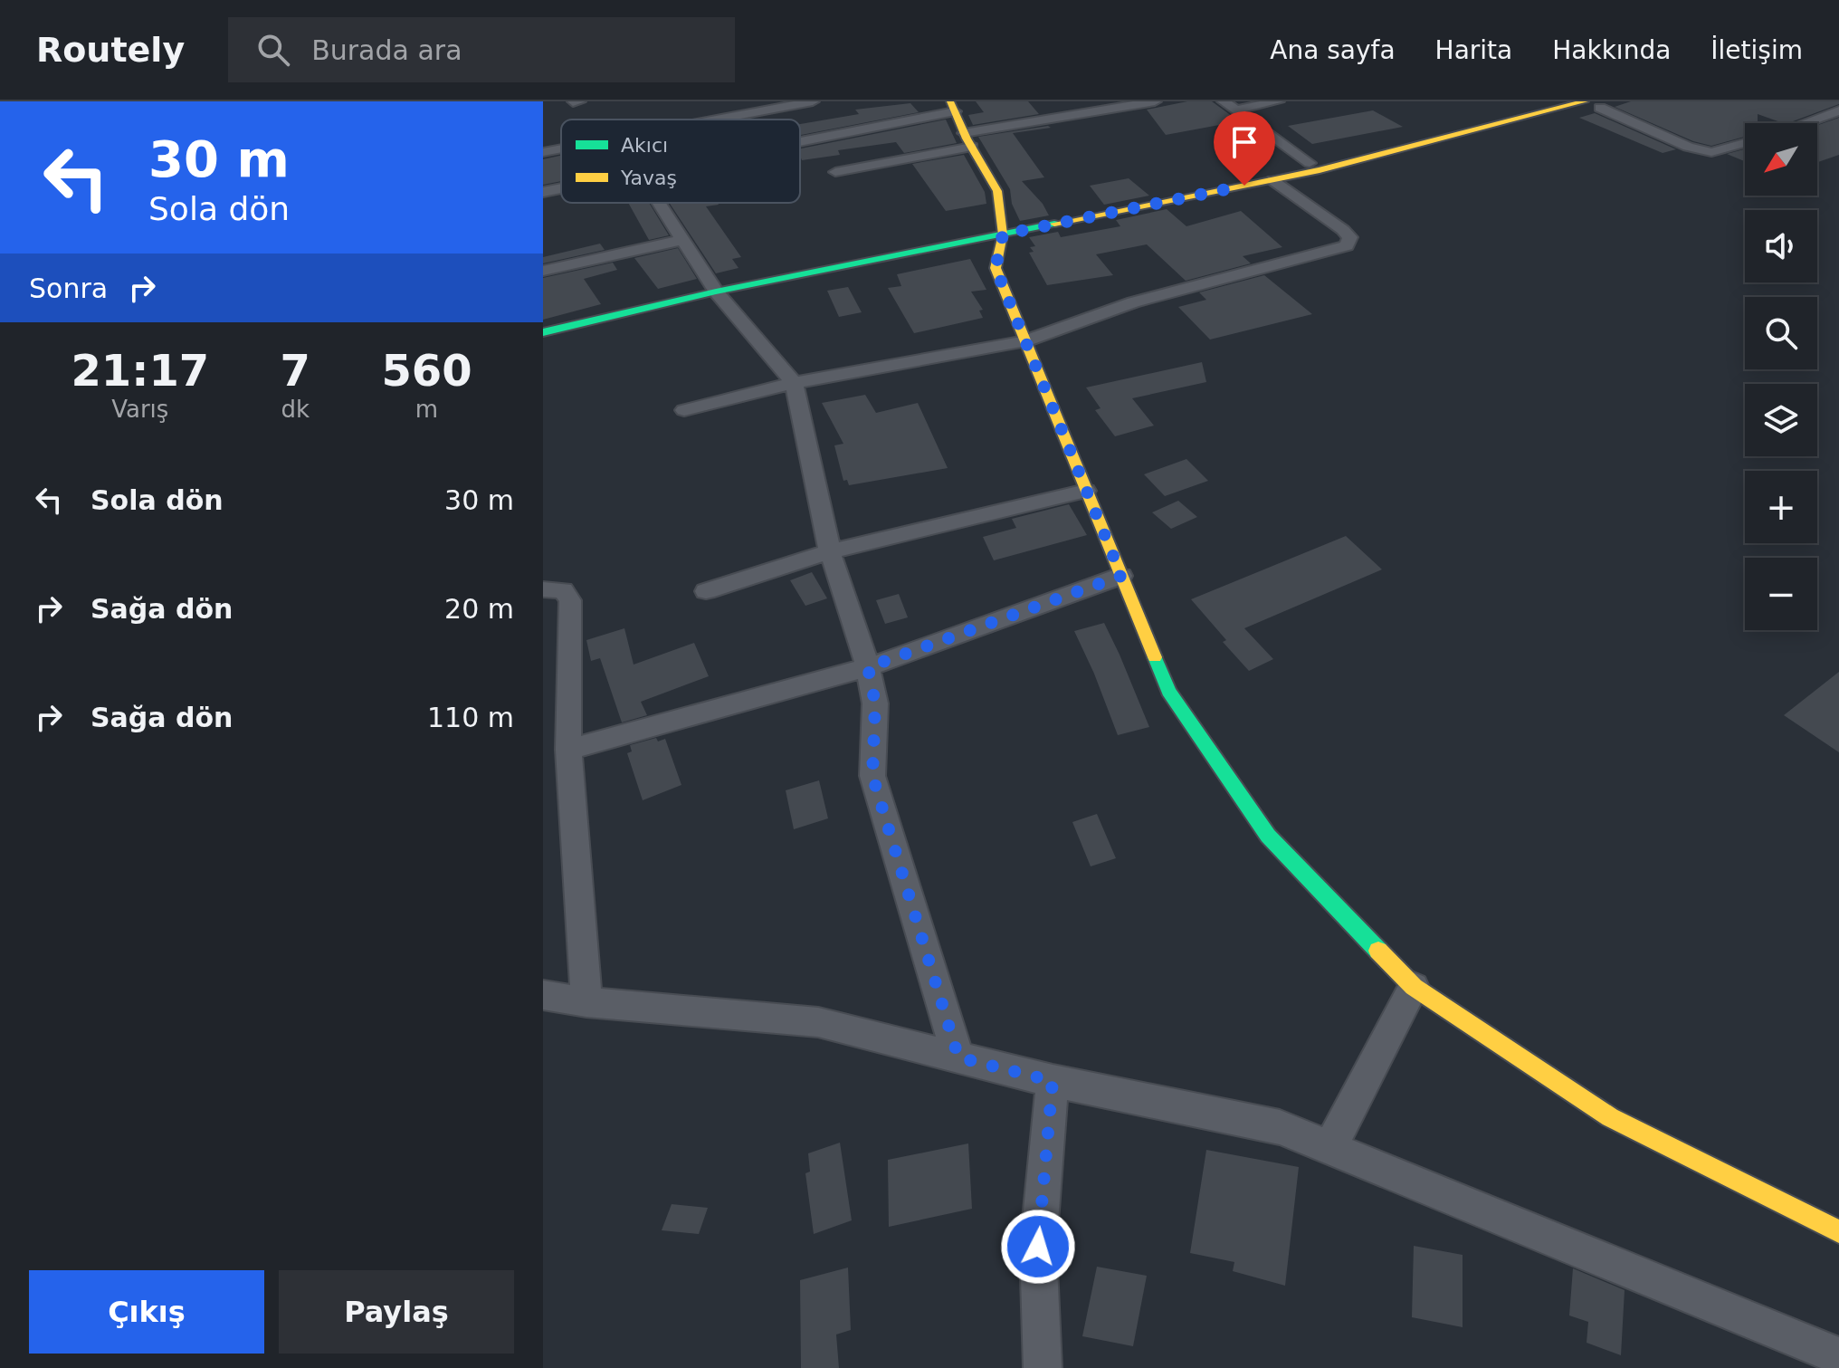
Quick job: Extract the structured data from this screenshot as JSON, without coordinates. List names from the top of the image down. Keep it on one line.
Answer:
{"legend":["Akıcı","Yavaş"],"north":"bottom left","page":{"header":"Routely","search":"Burada ara","nav":["Ana sayfa","Harita","Hakkında","İletişim"],"turn":["30 m","Sola dön"],"map_buttons":["+","−"],"then":"Sonra","eta":["21:17","Varış","7","dk","560","m"],"list":[{"name":"Sola dön","value":"30 m"},{"name":"Sağa dön","value":"20 m"},{"name":"Sağa dön","value":"110 m"}],"buttons":["Çıkış","Paylaş"]}}
